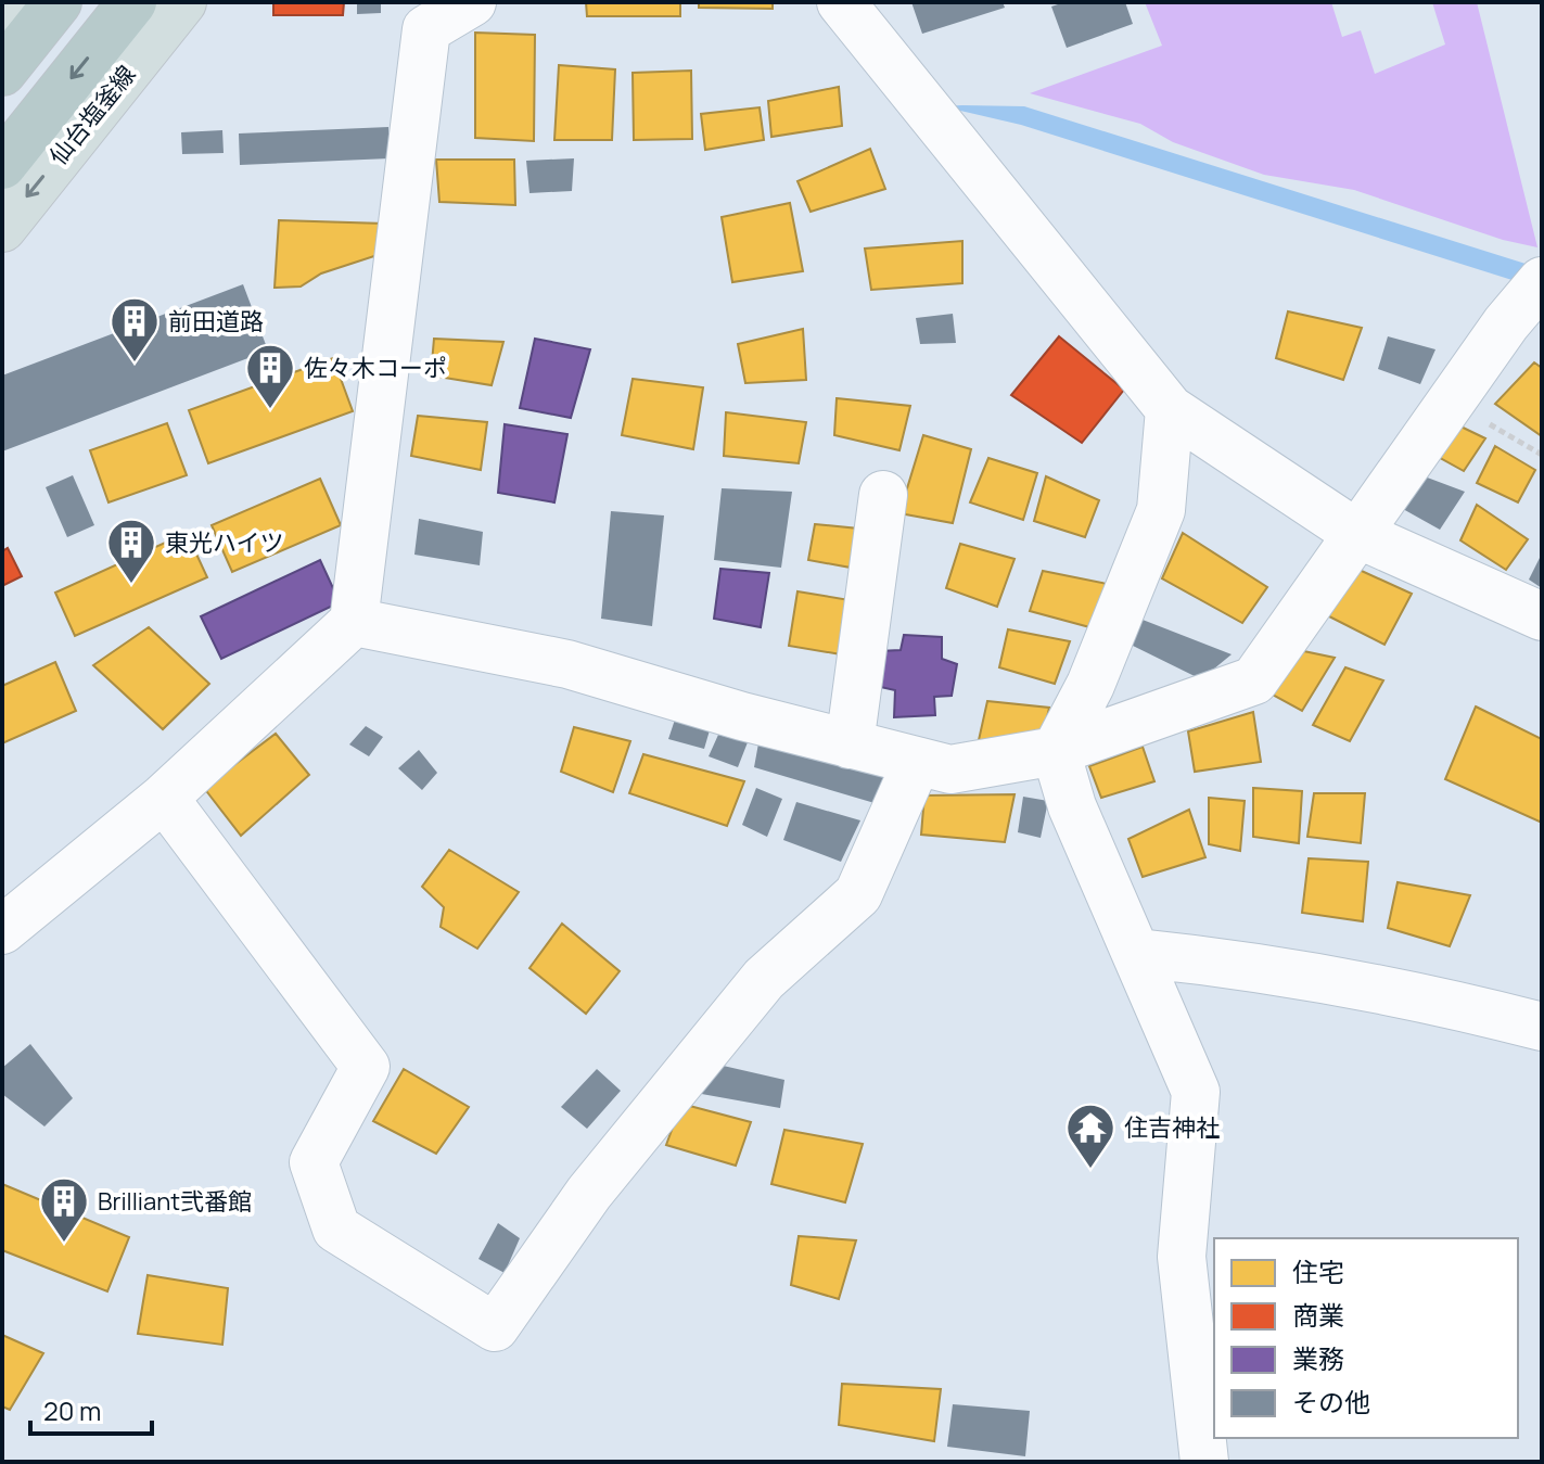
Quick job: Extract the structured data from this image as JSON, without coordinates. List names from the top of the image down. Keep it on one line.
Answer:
{"streets":{"main road":["仙台塩釜線"]},"one_way":["仙台塩釜線"],"places":{"building":["前田道路","佐々木コーポ","東光ハイツ","Brilliant弐番館"],"temple":["住吉神社"]},"legend":["住宅","商業","業務","その他"],"scale_bar":"20 m"}
